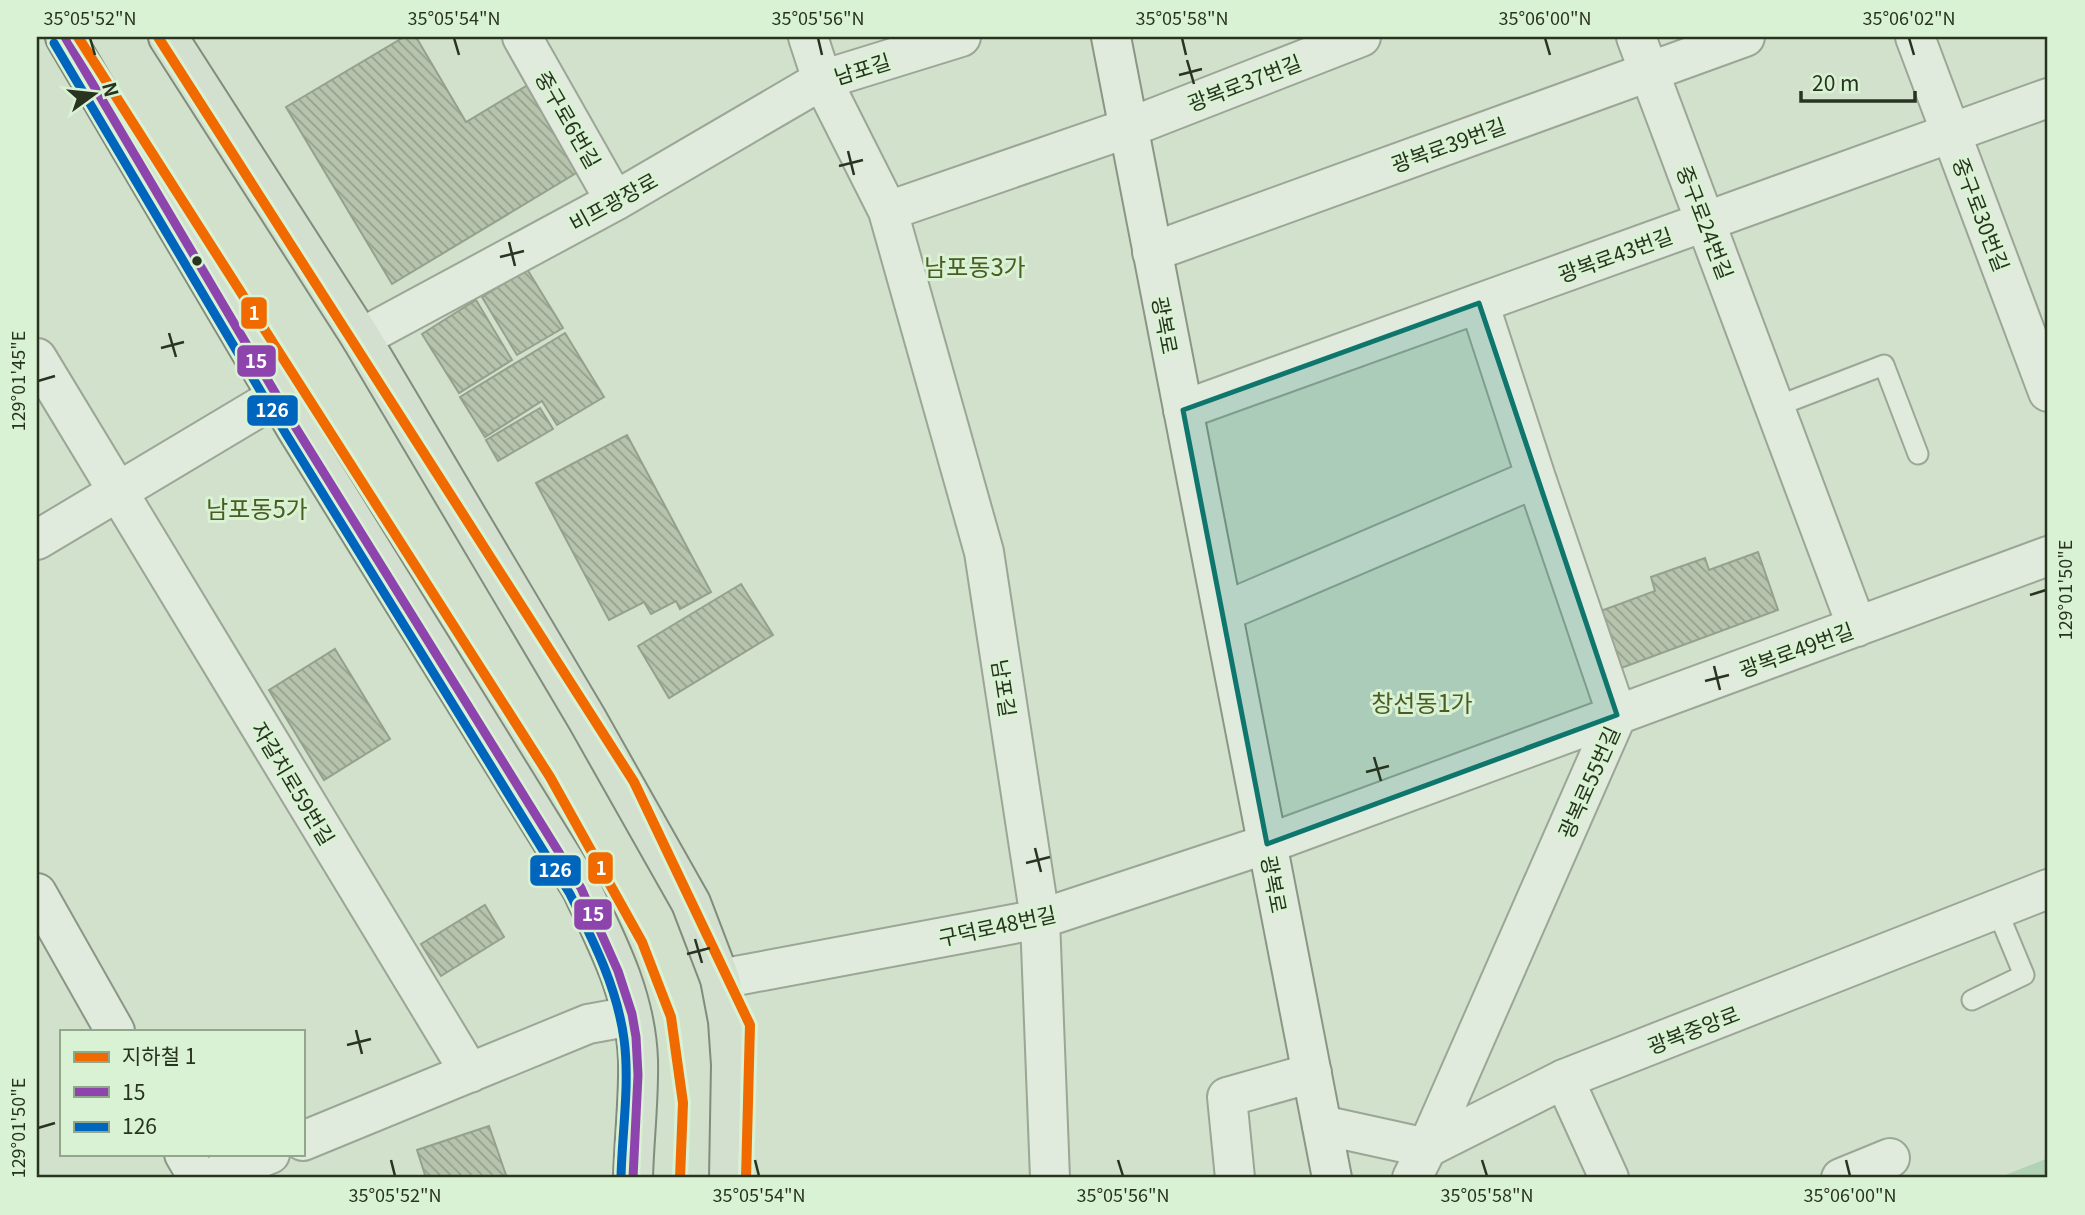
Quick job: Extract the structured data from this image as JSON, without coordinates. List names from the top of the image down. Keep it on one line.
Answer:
{"streets":{"street":["남포길","광복로37번길","중구로6번길","광복로39번길","비프광장로","중구로30번길","중구로24번길","광복로43번길","광복로","광복로49번길","광복로55번길","자갈치로59번길","구덕로48번길","광복중앙로"]},"crossings":[["남포길","비프광장로"],["남포길","구덕로48번길"],["광복로37번길","광복로"],["중구로6번길","비프광장로"],["광복로39번길","중구로24번길"],["광복로39번길","광복로"],["중구로30번길","광복로43번길"],["중구로24번길","광복로43번길"],["중구로24번길","광복로49번길"],["광복로43번길","광복로"],["광복로43번길","광복로55번길"],["광복로","광복로49번길"],["광복로","구덕로48번길"],["광복로49번길","광복로55번길"],["광복로49번길","구덕로48번길"],["광복로55번길","광복중앙로"]],"districts":["남포동3가","남포동5가","창선동1가"],"lines":["metro line 1","transit line 15","transit line 126"],"legend":["지하철 1","15","126"],"scale_bar":"20 m","north":"right","coordinates":["35°05'52\"N","35°05'54\"N","35°05'56\"N","35°05'58\"N","35°06'00\"N","35°06'02\"N","129°01'45\"E","129°01'50\"E"]}
